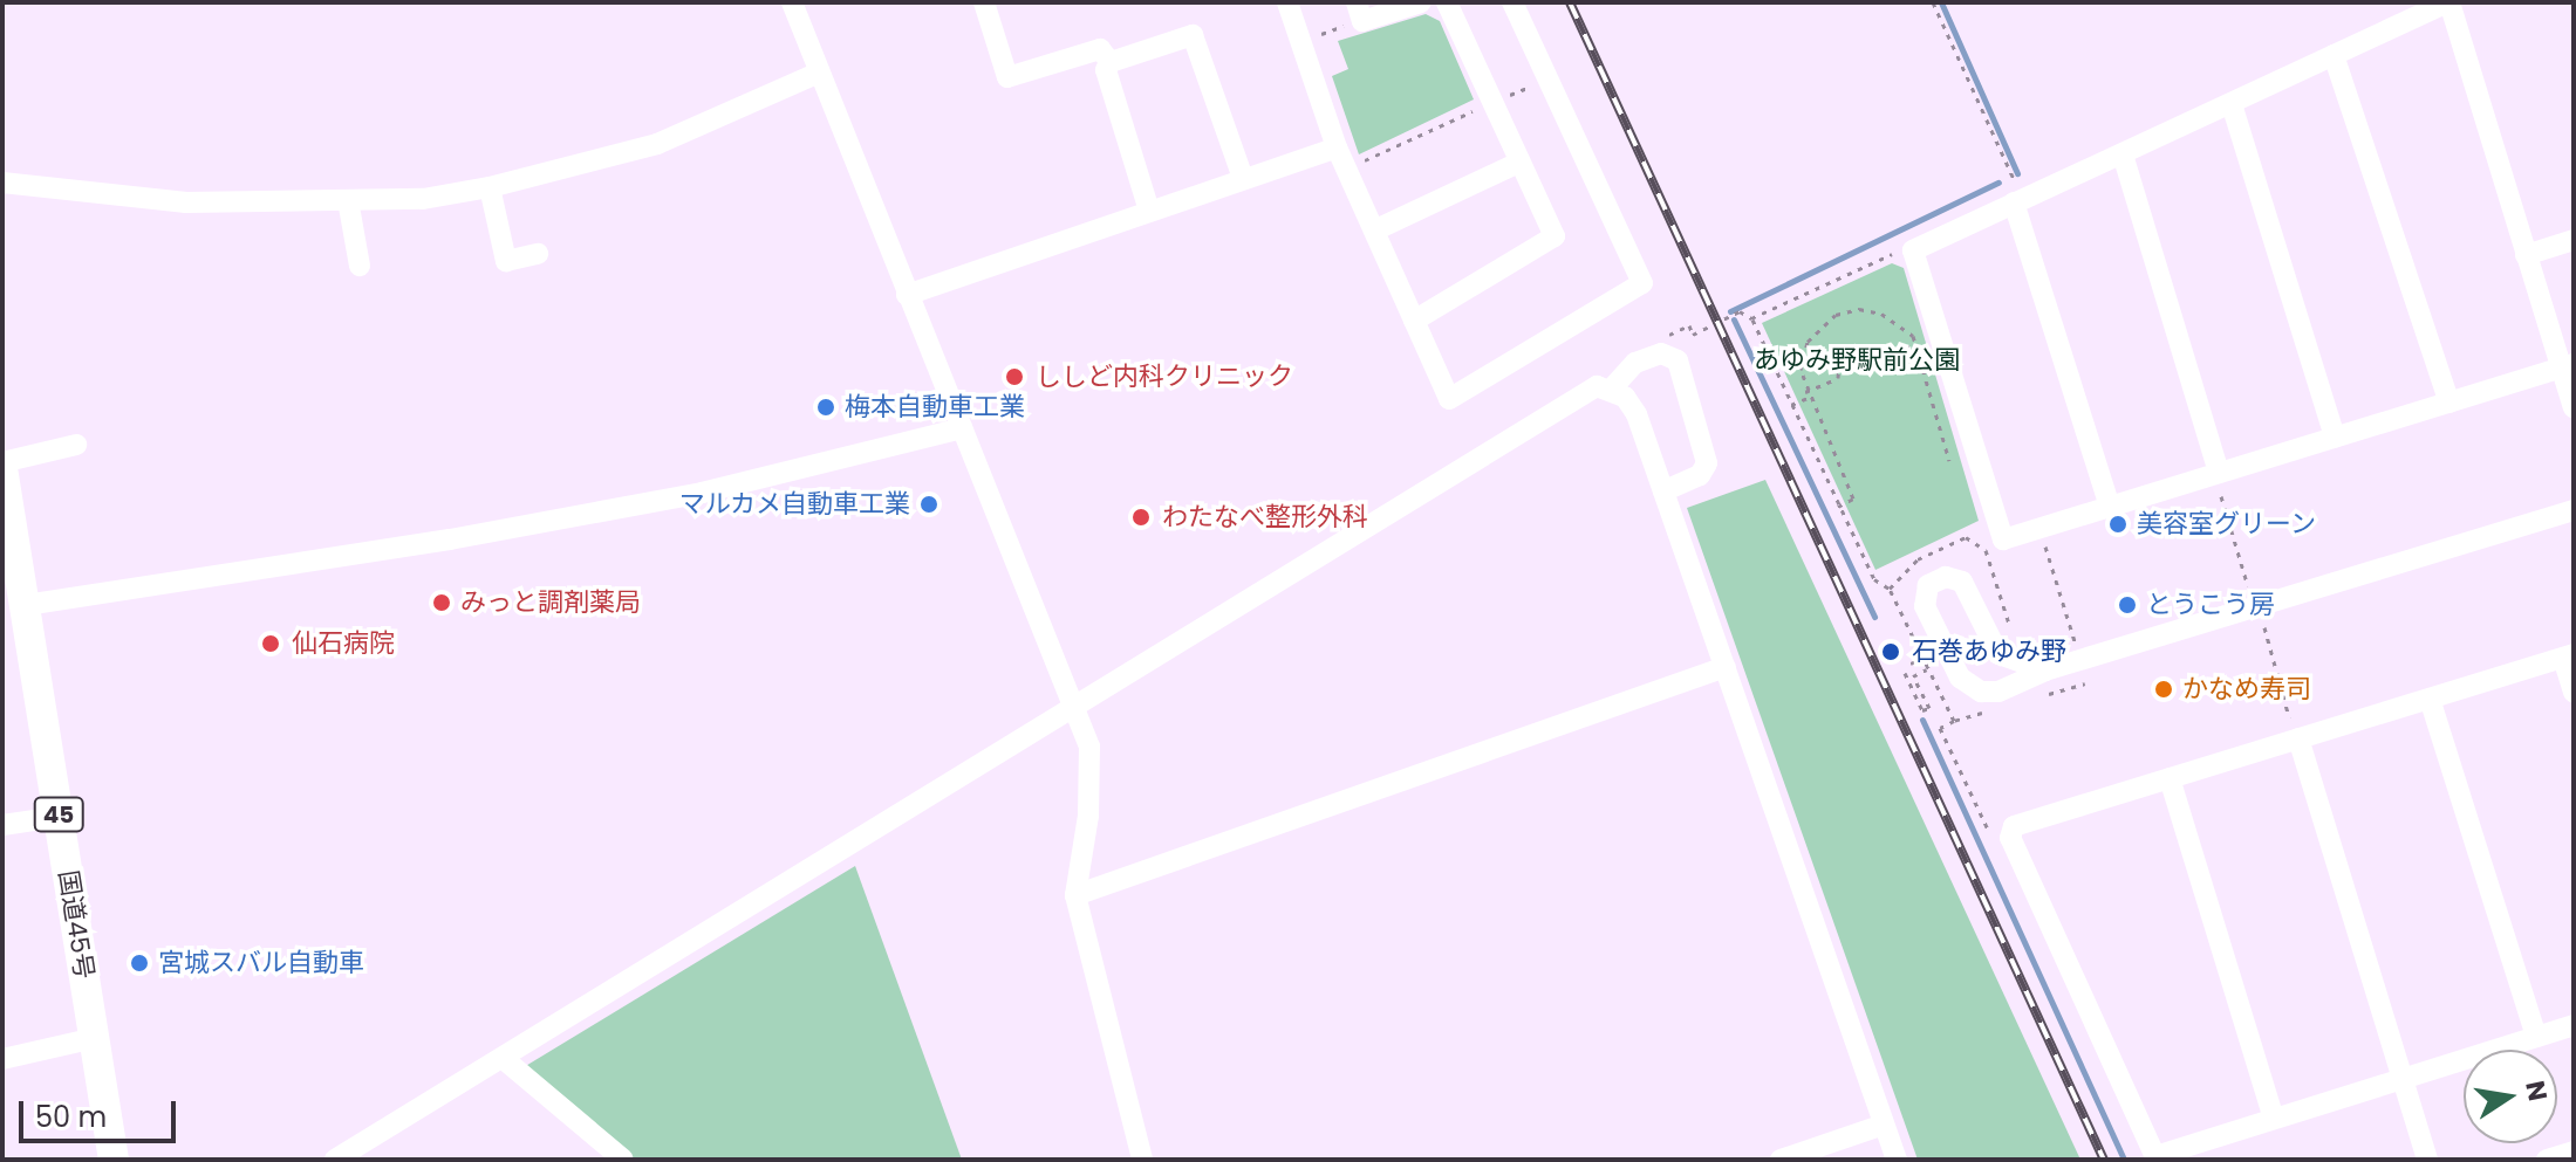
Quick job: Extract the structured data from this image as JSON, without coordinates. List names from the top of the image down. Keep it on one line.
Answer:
{"streets":{"highway":["45","国道45号"]},"parks":["あゆみ野駅前公園"],"places":["ししど内科クリニック","梅本自動車工業","マルカメ自動車工業","わたなべ整形外科","美容室グリーン","みっと調剤薬局","とうこう房","仙石病院","石巻あゆみ野","かなめ寿司","宮城スバル自動車"],"scale_bar":"50 m","north":"right"}
